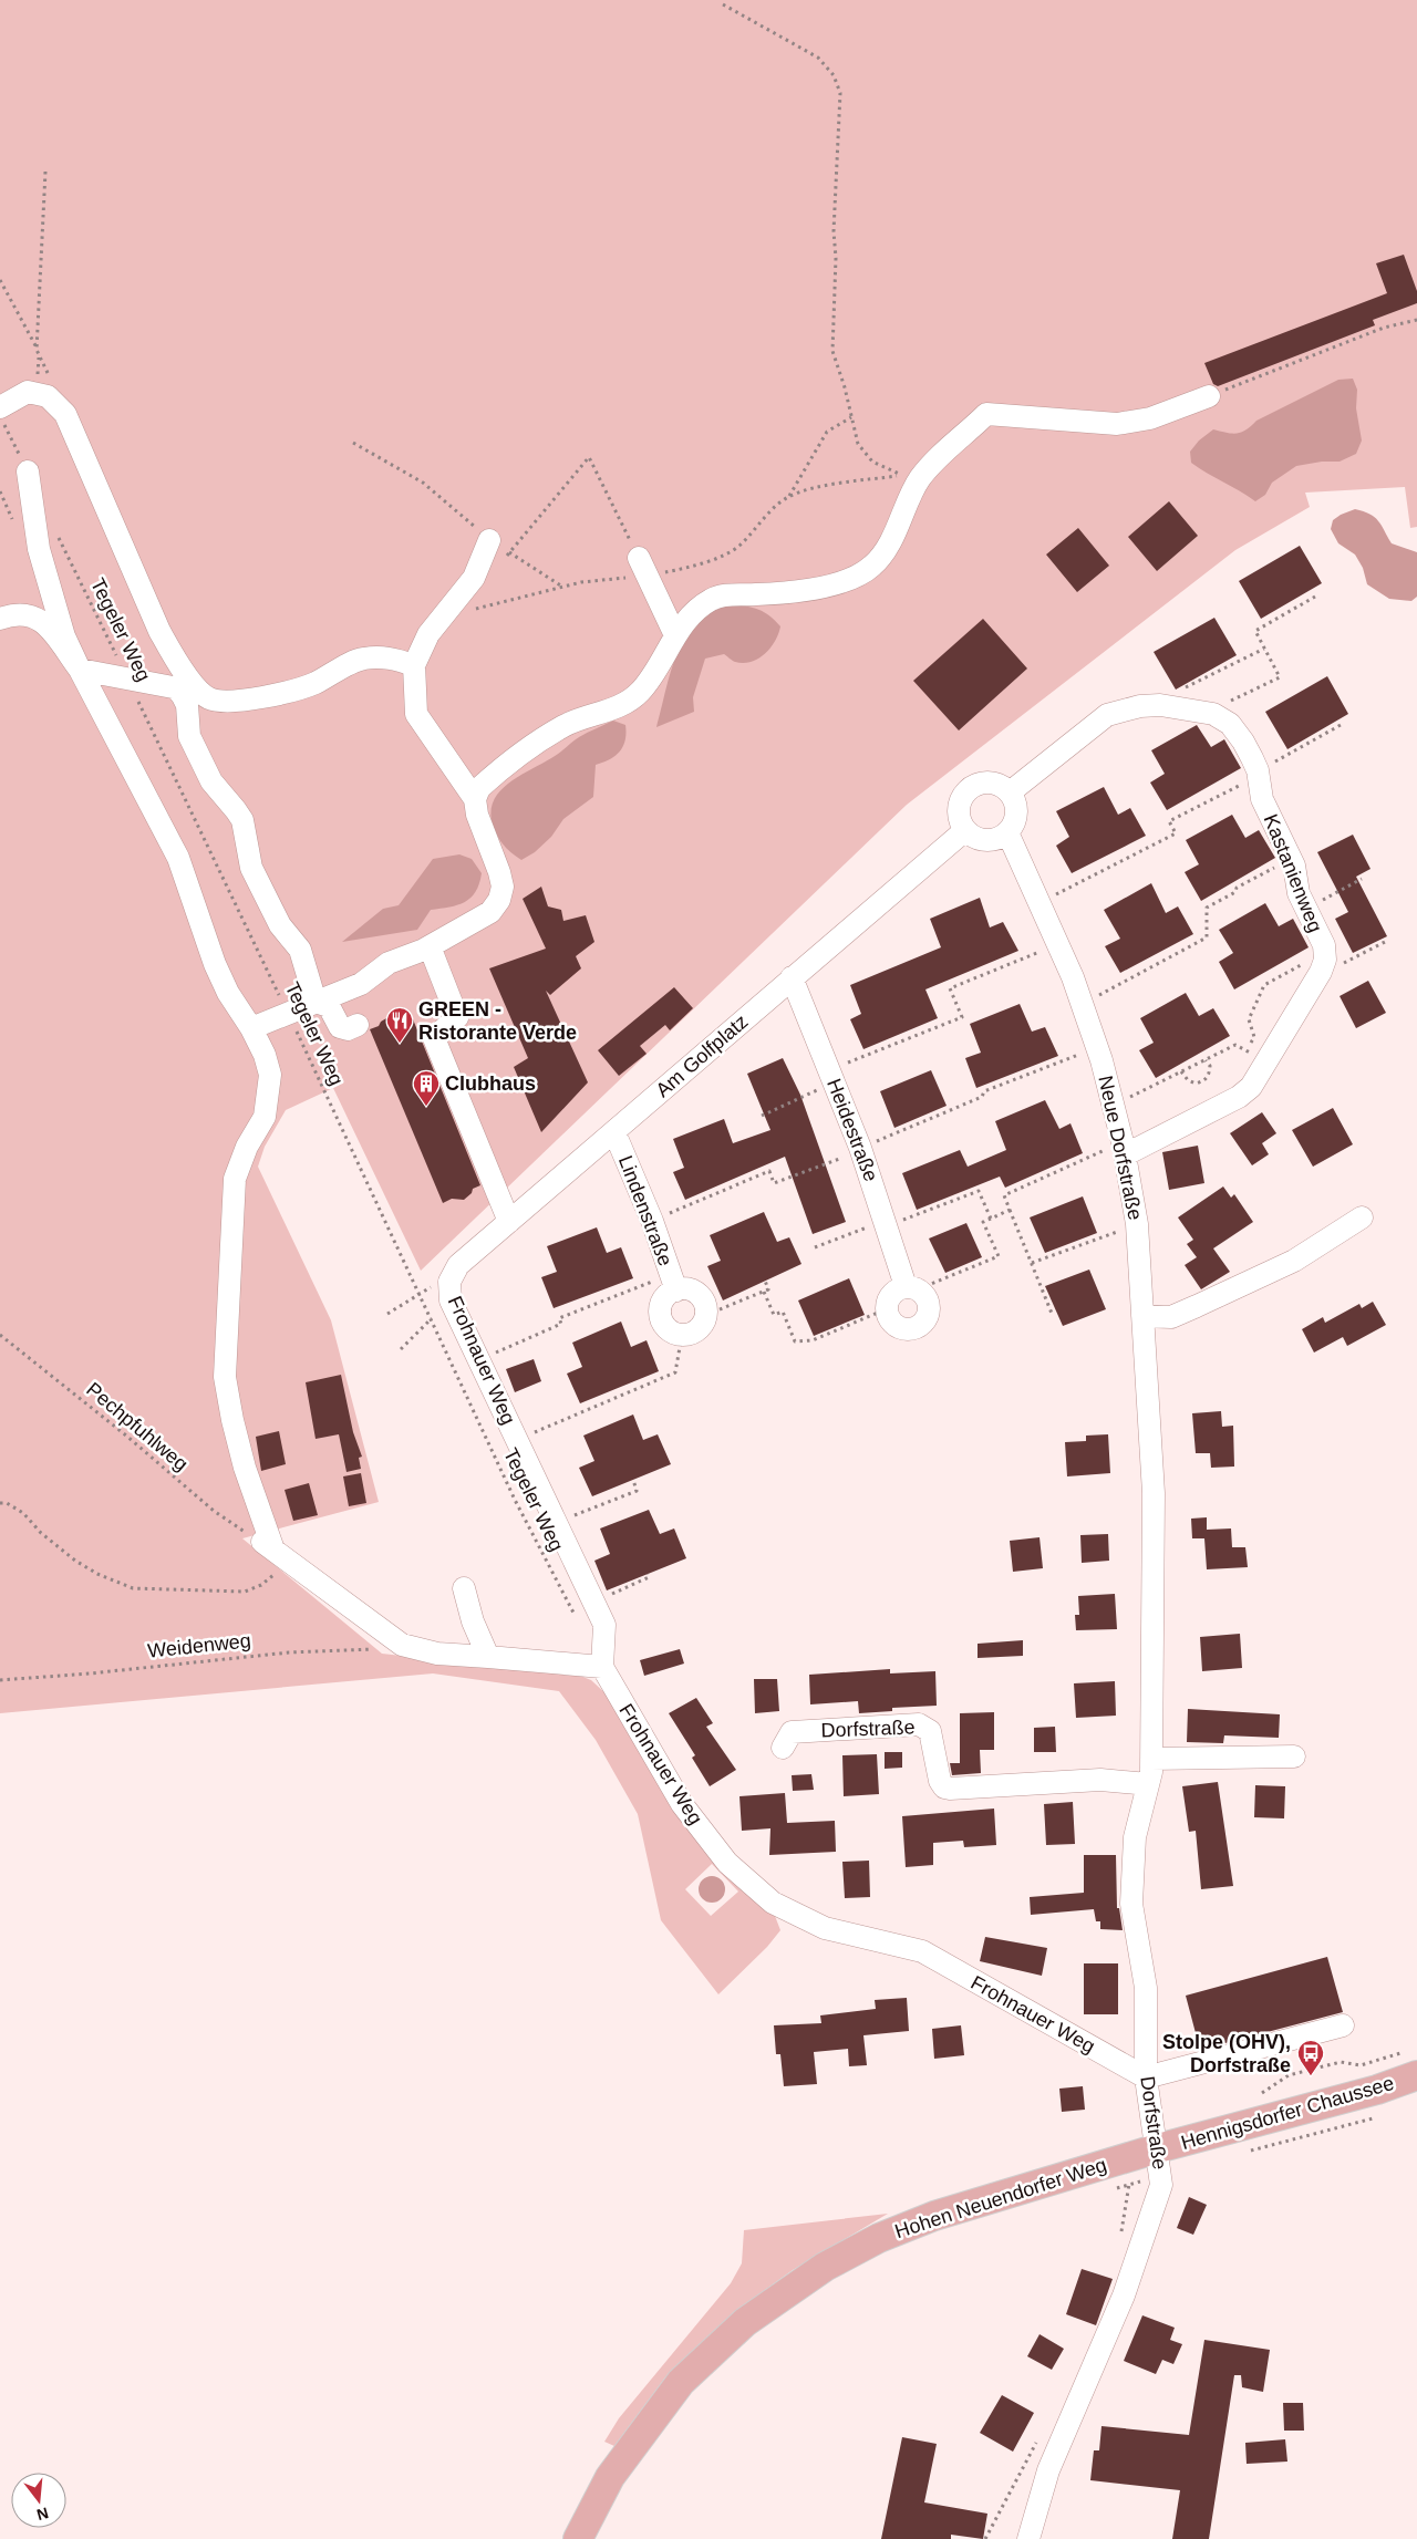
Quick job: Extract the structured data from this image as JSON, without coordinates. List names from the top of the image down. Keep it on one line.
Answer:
{"streets":{"main road":["Hennigsdorfer Chaussee","Hohen Neuendorfer Weg"],"street":["Kastanienweg","Am Golfplatz","Heidestraße","Neue Dorfstraße","Lindenstraße","Frohnauer Weg","Dorfstraße"],"path":["Tegeler Weg","Pechpfuhlweg","Weidenweg"]},"crossings":[["Kastanienweg","Am Golfplatz"],["Kastanienweg","Neue Dorfstraße"],["Am Golfplatz","Heidestraße"],["Am Golfplatz","Neue Dorfstraße"],["Am Golfplatz","Lindenstraße"],["Am Golfplatz","Frohnauer Weg"],["Neue Dorfstraße","Dorfstraße"],["Frohnauer Weg","Dorfstraße"],["Dorfstraße","Hennigsdorfer Chaussee"],["Dorfstraße","Hohen Neuendorfer Weg"],["Hennigsdorfer Chaussee","Hohen Neuendorfer Weg"]],"places":{"restaurant":["GREEN - Ristorante Verde"],"building":["Clubhaus"],"bus stop":["Stolpe (OHV), Dorfstraße"]},"north":"bottom"}
